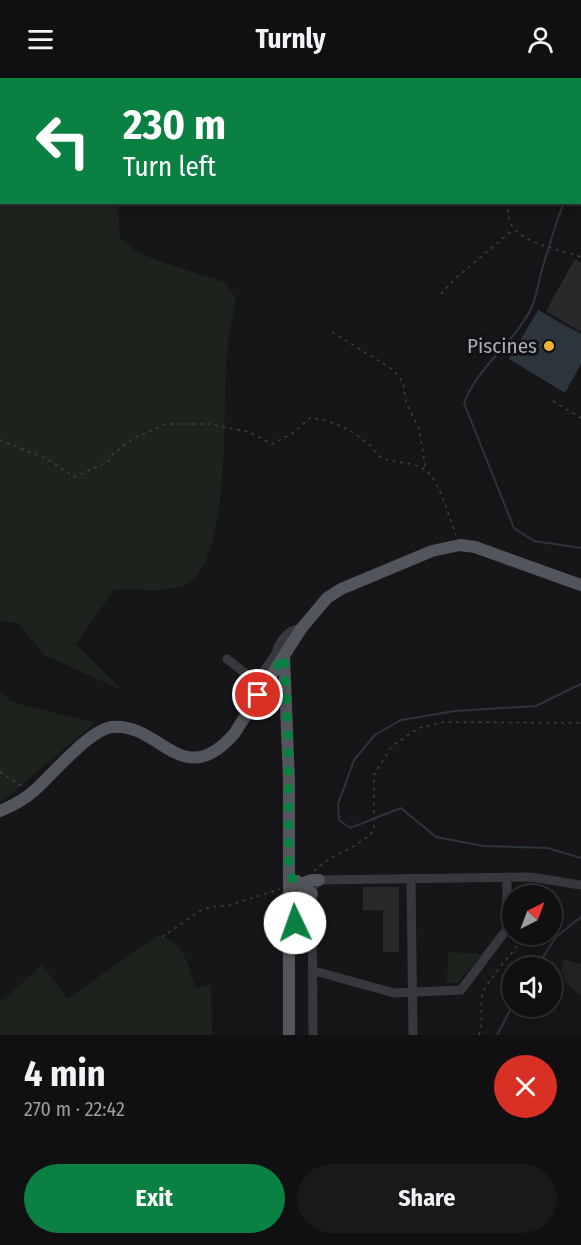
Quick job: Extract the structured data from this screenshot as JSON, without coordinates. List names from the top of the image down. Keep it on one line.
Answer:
{"places":["Piscines"],"north":"top right","page":{"header":"Turnly","turn":["230 m","Turn left"],"heading":["4 min","270 m · 22:42"],"buttons":["Exit","Share"]}}
